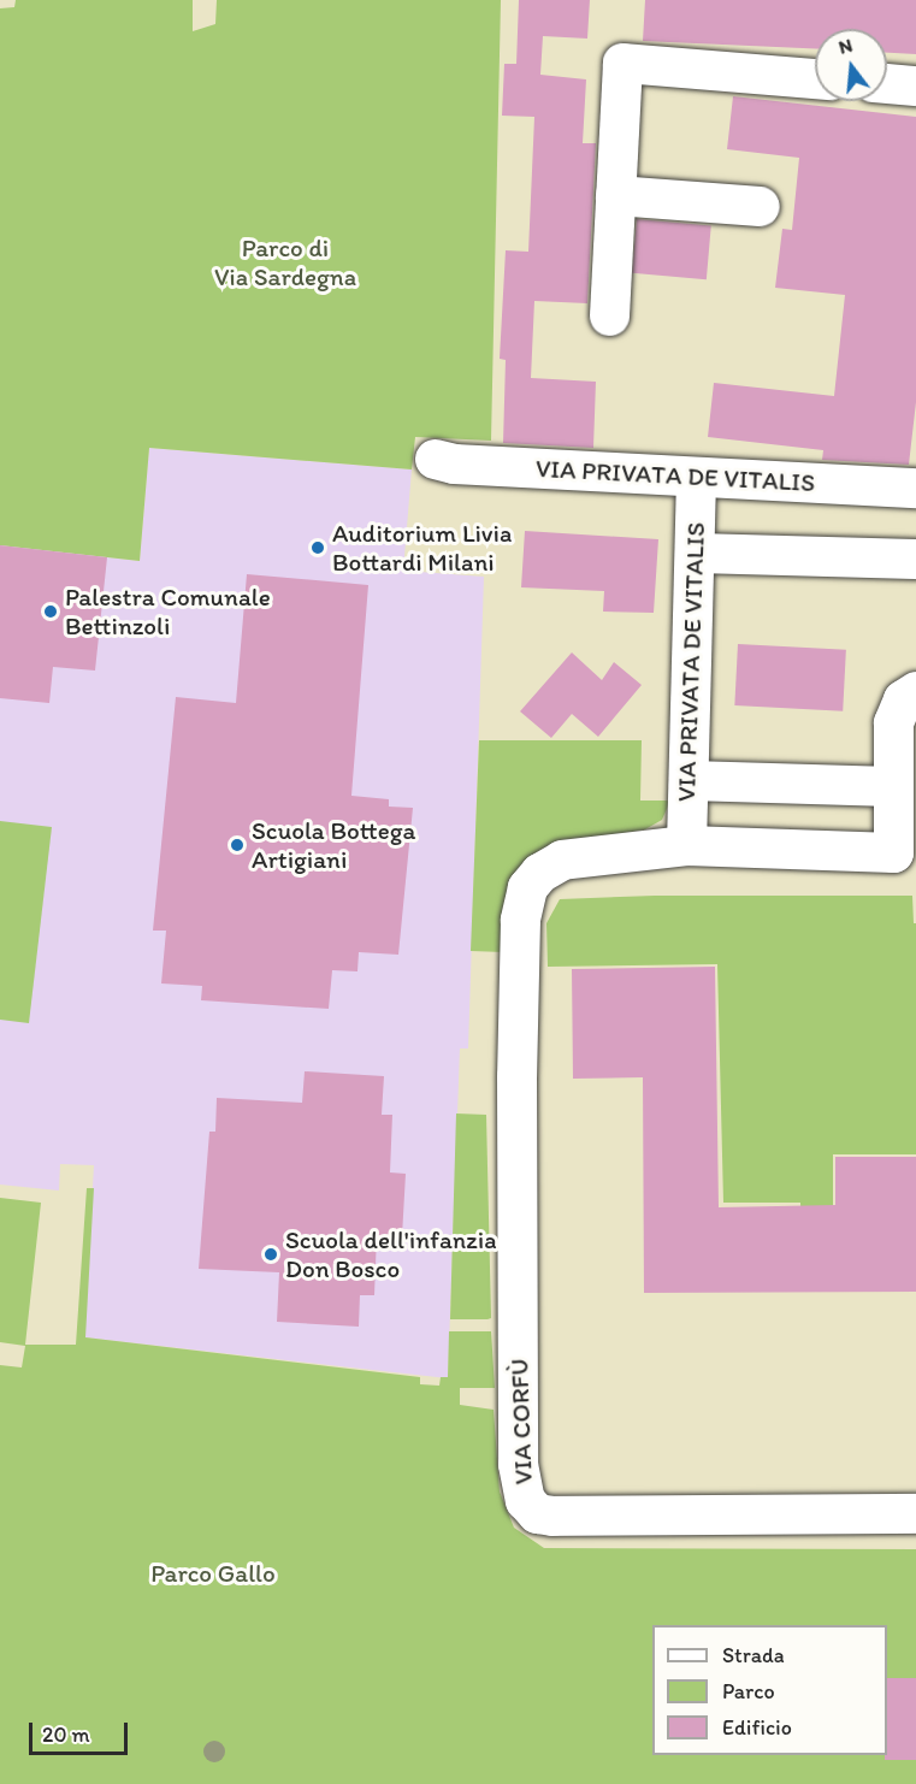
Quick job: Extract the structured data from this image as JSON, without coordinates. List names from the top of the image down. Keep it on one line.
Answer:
{"streets":{"street":["VIA PRIVATA DE VITALIS","VIA CORFÙ"]},"crossings":[["VIA PRIVATA DE VITALIS","VIA CORFÙ"]],"parks":["Parco di Via Sardegna","Parco Gallo"],"places":["Auditorium Livia Bottardi Milani","Palestra Comunale Bettinzoli","Scuola Bottega Artigiani","Scuola dell'infanzia Don Bosco"],"legend":["Strada","Parco","Edificio"],"scale_bar":"20 m","north":"top"}
